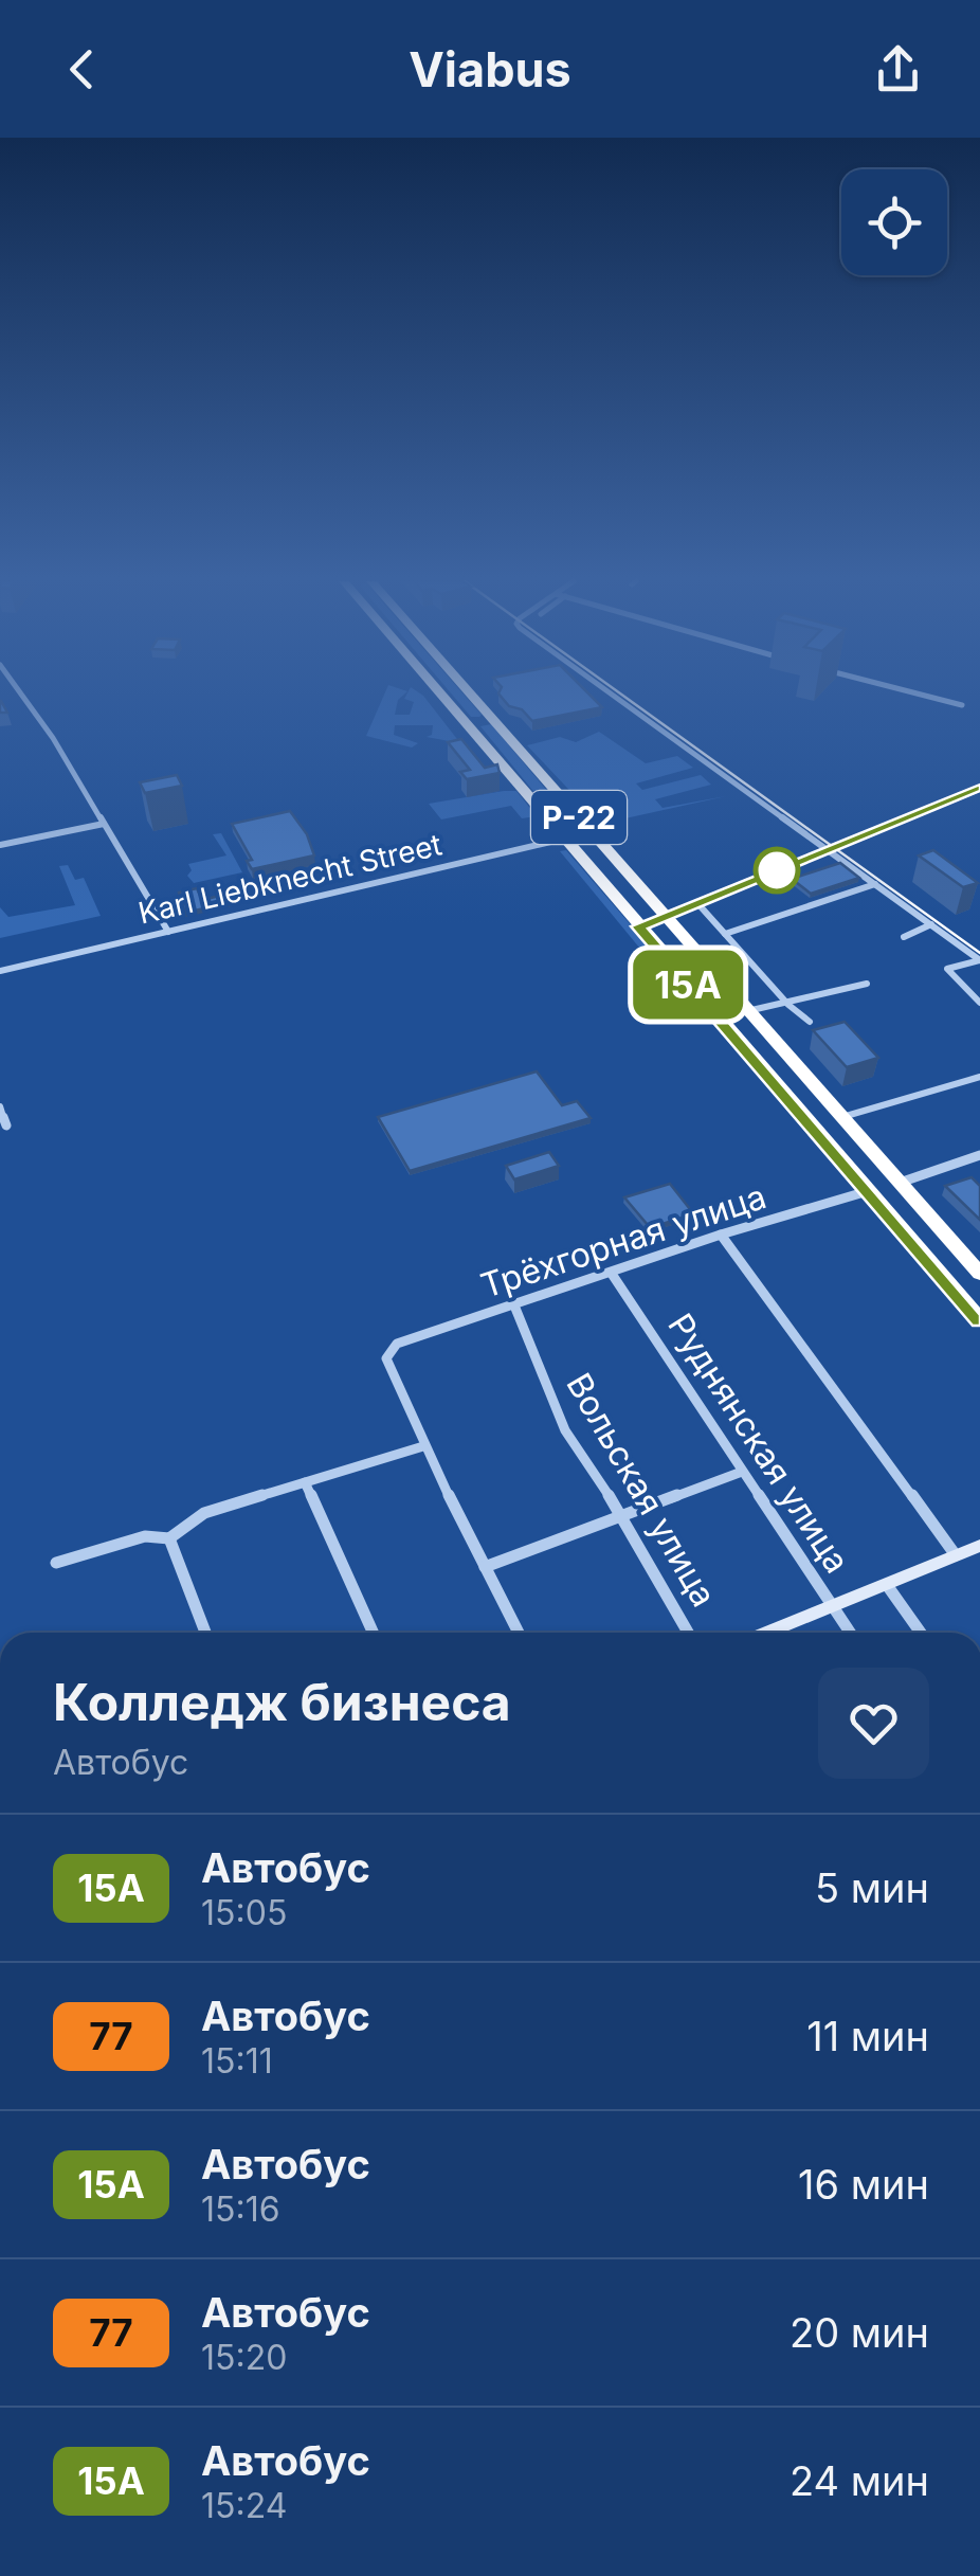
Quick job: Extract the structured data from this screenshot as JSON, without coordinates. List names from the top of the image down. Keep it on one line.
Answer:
{"streets":{"highway":["Р-22"],"street":["Karl Liebknecht Street","Трёхгорная улица","Руднянская улица","Вольская улица"]},"crossings":[["Р-22","Karl Liebknecht Street"],["Р-22","Трёхгорная улица"],["Трёхгорная улица","Руднянская улица"],["Трёхгорная улица","Вольская улица"]],"lines":["bus line 15А"],"page":{"header":"Viabus","on_map":"15А","heading":["Колледж бизнеса","Автобус"],"list":[{"mark":"15А","name":"Автобус","note":"15:05","value":"5 мин"},{"mark":"77","name":"Автобус","note":"15:11","value":"11 мин"},{"mark":"15А","name":"Автобус","note":"15:16","value":"16 мин"},{"mark":"77","name":"Автобус","note":"15:20","value":"20 мин"},{"mark":"15А","name":"Автобус","note":"15:24","value":"24 мин"}]}}
